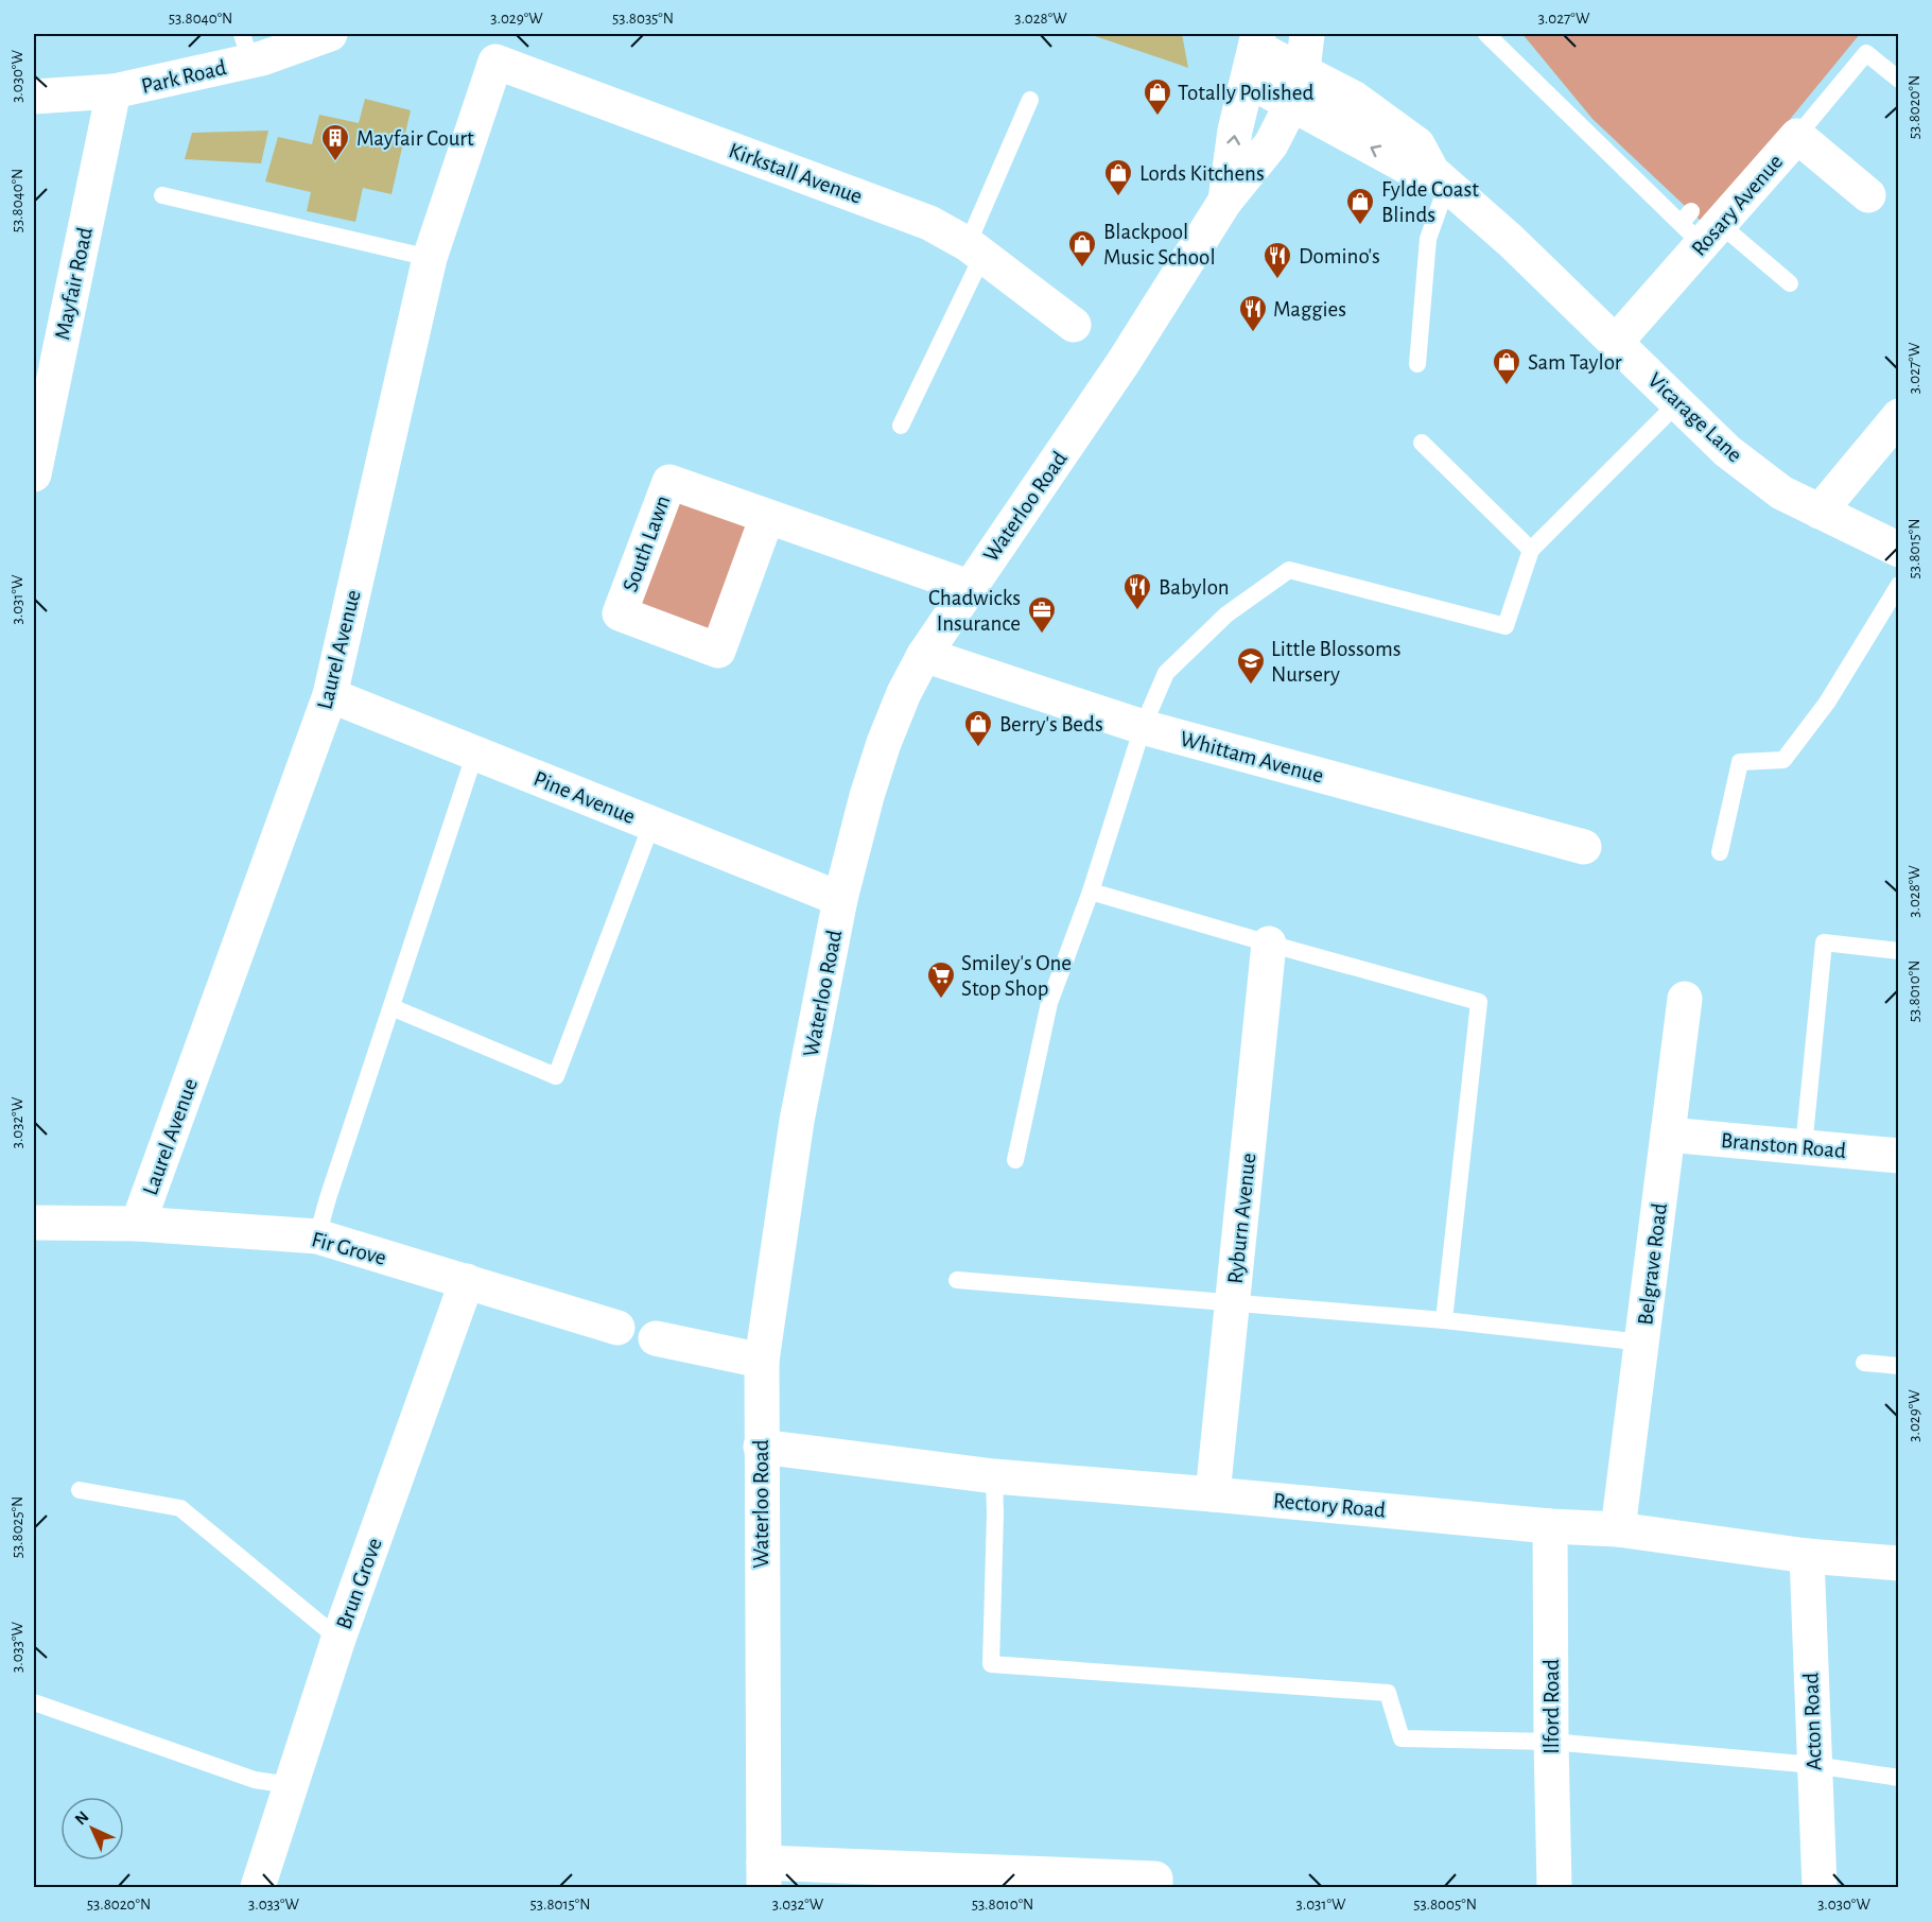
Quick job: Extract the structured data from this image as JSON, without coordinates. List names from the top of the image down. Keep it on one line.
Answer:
{"streets":{"main road":["Park Road","Kirkstall Avenue","Rosary Avenue","Mayfair Road","Vicarage Lane","Waterloo Road","South Lawn","Laurel Avenue","Whittam Avenue","Pine Avenue","Branston Road","Ryburn Avenue","Fir Grove","Belgrave Road","Rectory Road","Brun Grove","Ilford Road","Acton Road"]},"crossings":[["Park Road","Mayfair Road"],["Kirkstall Avenue","Laurel Avenue"],["Rosary Avenue","Vicarage Lane"],["Vicarage Lane","Waterloo Road"],["Waterloo Road","South Lawn"],["Waterloo Road","Whittam Avenue"],["Waterloo Road","Pine Avenue"],["Waterloo Road","Rectory Road"],["Laurel Avenue","Pine Avenue"],["Laurel Avenue","Fir Grove"],["Branston Road","Belgrave Road"],["Ryburn Avenue","Rectory Road"],["Fir Grove","Brun Grove"],["Belgrave Road","Rectory Road"],["Rectory Road","Ilford Road"],["Rectory Road","Acton Road"]],"places":{"shop":["Totally Polished","Lords Kitchens","Fylde Coast Blinds","Blackpool Music School","Sam Taylor","Berry's Beds"],"building":["Mayfair Court"],"restaurant":["Domino's","Maggies","Babylon"],"office":["Chadwicks Insurance"],"school or university":["Little Blossoms Nursery"],"supermarket":["Smiley's One Stop Shop"]},"north":"top left","coordinates":["53.8040°N","3.029°W","53.8035°N","3.028°W","3.027°W","3.030°W","53.8020°N","53.8015°N","3.031°W","53.8010°N","3.032°W","53.8025°N","3.033°W","53.8005°N"]}
